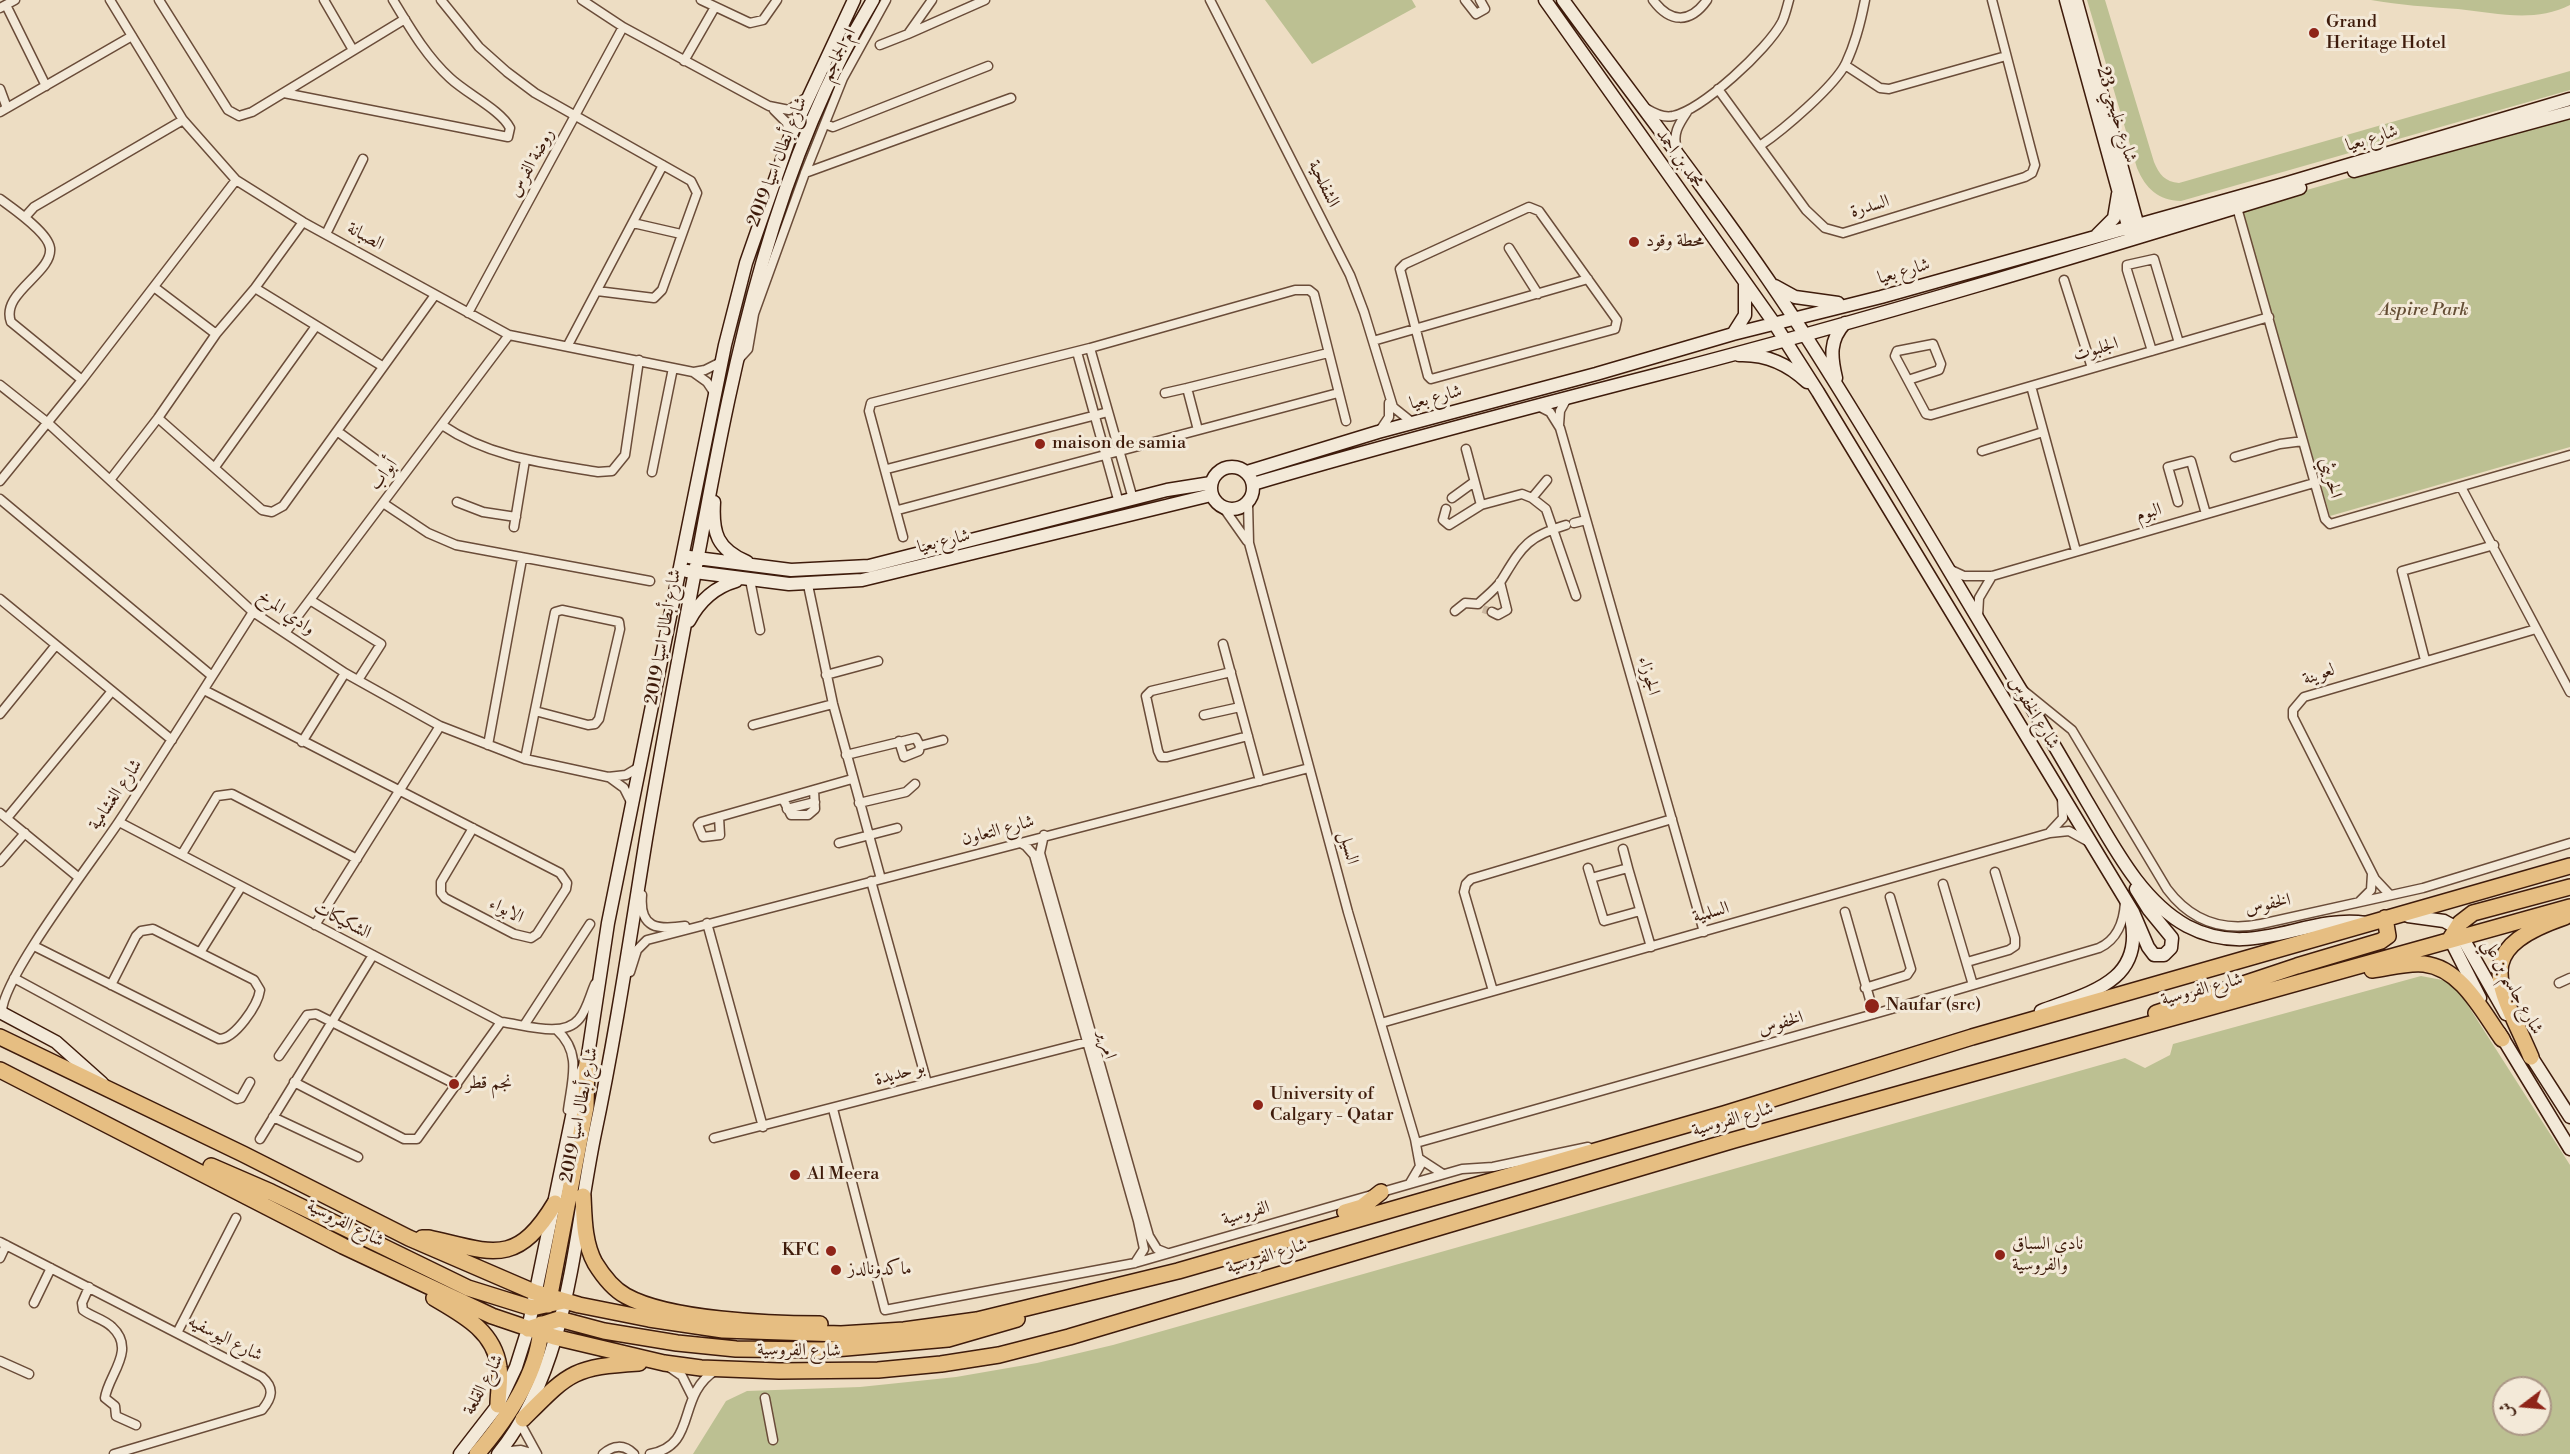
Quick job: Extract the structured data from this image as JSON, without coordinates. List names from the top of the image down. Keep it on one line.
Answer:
{"streets":{"highway":["شارع الفروسية"],"main road":["شارع خليجي 23","شارع بعيا","محمد بن احمد","شارع أبطال اسيا 2019","شارع الخفوس","شارع جاسم بن علي","شارع القلعة"],"street":["ام الجماجم","روضة الفرس","الشفلحية","السدرة","الصبانة","الجلبوت","أبواب","الحريثي","البوم","وادي المرخ","لعوينة","الجوزاء","شارع الغشامية","شارع التعاون","السيل","الخفوس","الابواء","السلمية","الشكيكات","امرير","بو حديدة","الفروسية","شارع اليوسفيه"]},"crossings":[["ام الجماجم","شارع أبطال اسيا 2019"],["شارع خليجي 23","شارع بعيا"],["شارع بعيا","محمد بن احمد"],["شارع بعيا","شارع أبطال اسيا 2019"],["شارع بعيا","الشفلحية"],["شارع بعيا","الحريثي"],["شارع بعيا","شارع الخفوس"],["شارع بعيا","السيل"],["محمد بن احمد","شارع الخفوس"],["شارع أبطال اسيا 2019","وادي المرخ"],["شارع أبطال اسيا 2019","شارع التعاون"],["شارع أبطال اسيا 2019","شارع الفروسية"],["شارع أبطال اسيا 2019","شارع القلعة"],["روضة الفرس","الصبانة"],["الصبانة","أبواب"],["الجلبوت","الحريثي"],["أبواب","وادي المرخ"],["الحريثي","البوم"],["البوم","شارع الخفوس"],["وادي المرخ","شارع الغشامية"],["لعوينة","الخفوس"],["الجوزاء","السلمية"],["شارع الخفوس","الخفوس"],["شارع الخفوس","السلمية"],["شارع الخفوس","شارع الفروسية"],["شارع الغشامية","الابواء"],["شارع الغشامية","الشكيكات"],["شارع الغشامية","شارع الفروسية"],["شارع التعاون","السيل"],["شارع التعاون","امرير"],["السيل","الخفوس"],["السيل","السلمية"],["شارع جاسم بن علي","شارع الفروسية"],["شارع الفروسية","الفروسية"],["شارع الفروسية","شارع القلعة"],["امرير","بو حديدة"],["امرير","الفروسية"],["بو حديدة","الفروسية"]],"parks":["Aspire Park"],"places":["Grand Heritage Hotel","محطة وقود","maison de samia","Naufar (src)","نجم قطر","University of Calgary - Qatar","Al Meera","KFC","نادي السباق والفروسية","ماكدونالدز"],"north":"left"}
